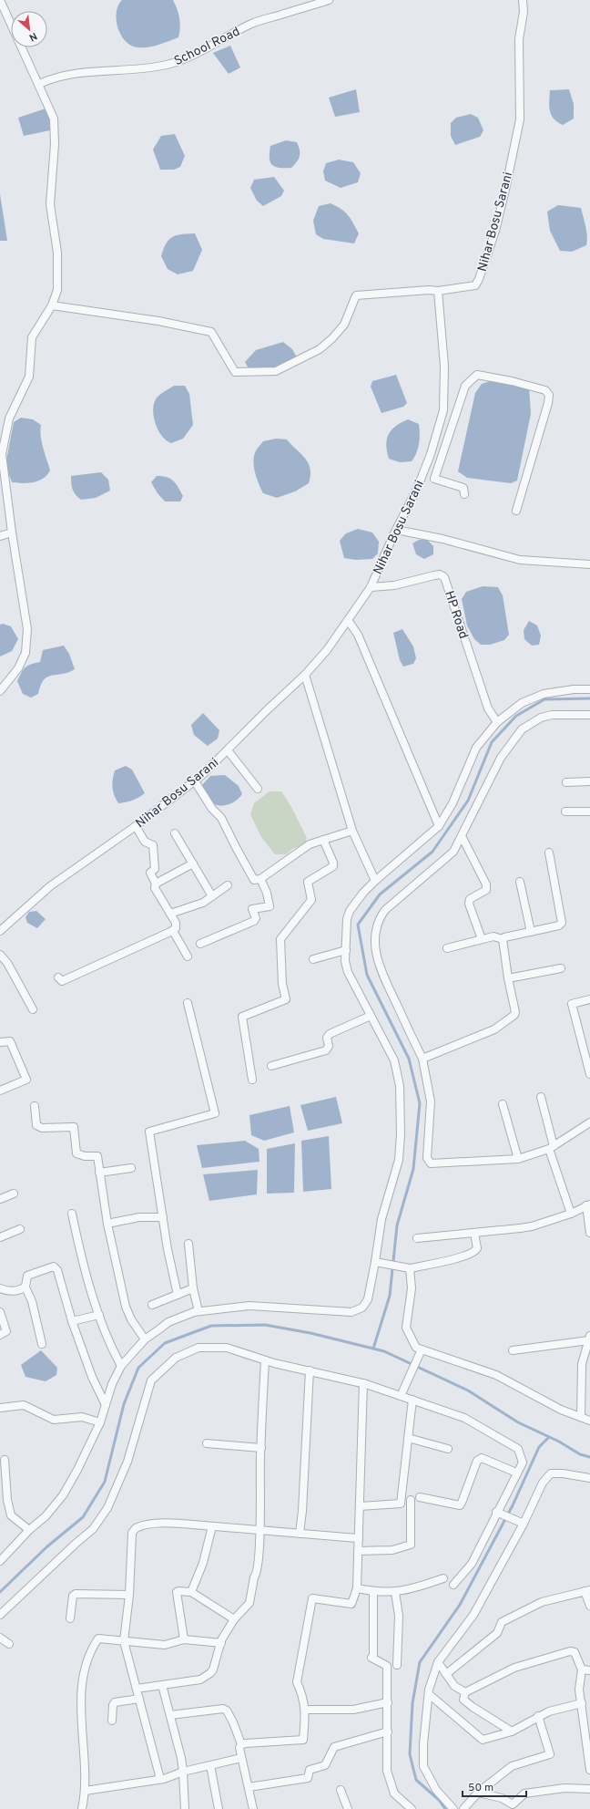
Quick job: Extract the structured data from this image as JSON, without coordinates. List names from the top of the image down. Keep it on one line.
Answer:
{"streets":{"street":["School Road","Nihar Bosu Sarani","HP Road"]},"crossings":[["Nihar Bosu Sarani","HP Road"]],"scale_bar":"50 m","north":"bottom right"}
